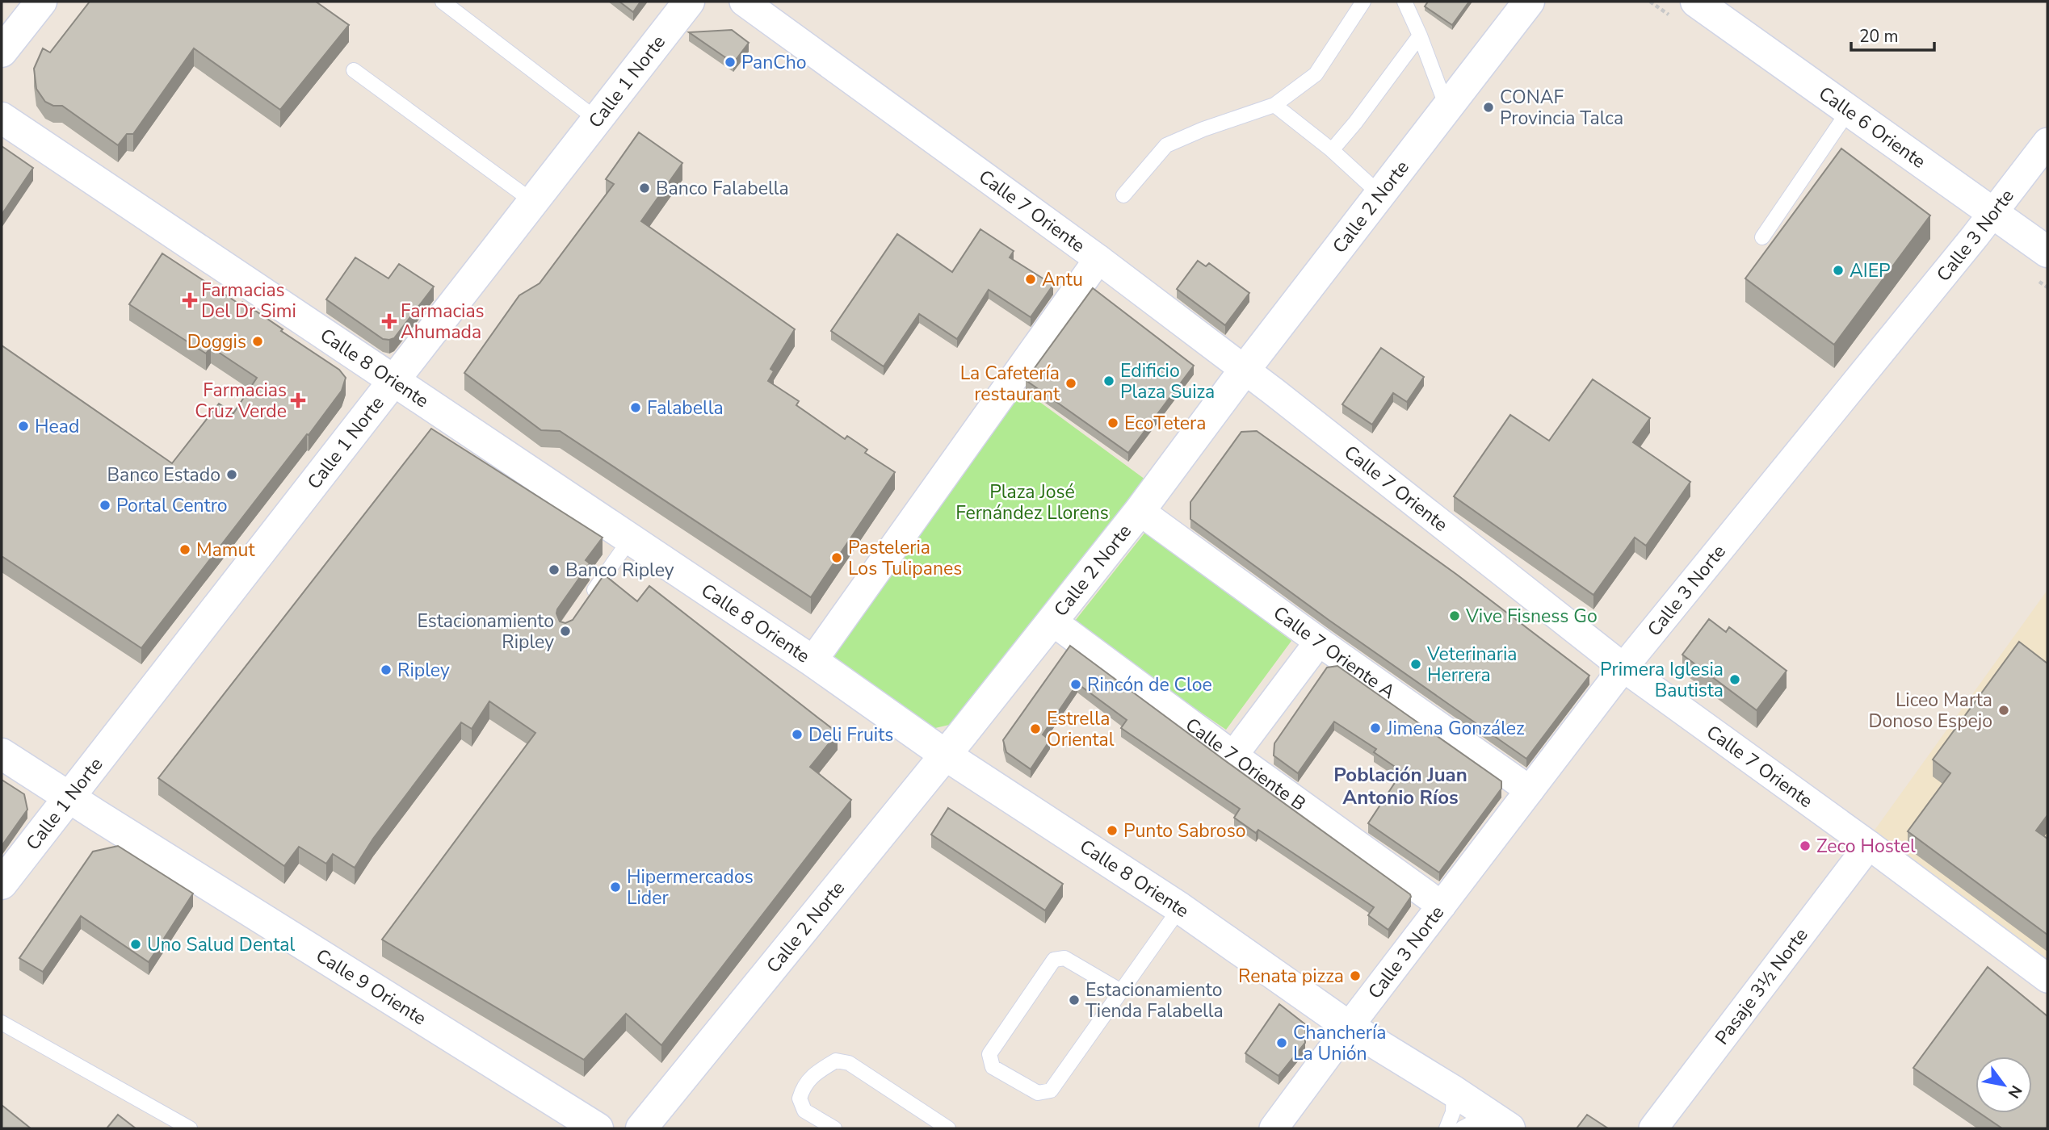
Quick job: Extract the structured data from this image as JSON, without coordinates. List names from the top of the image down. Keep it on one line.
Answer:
{"streets":{"street":["Calle 1 Norte","Calle 6 Oriente","Calle 2 Norte","Calle 7 Oriente","Calle 3 Norte","Calle 8 Oriente","Calle 7 Oriente A","Calle 7 Oriente B","Calle 9 Oriente","Pasaje 3½ Norte"]},"crossings":[["Calle 1 Norte","Calle 8 Oriente"],["Calle 1 Norte","Calle 9 Oriente"],["Calle 6 Oriente","Calle 3 Norte"],["Calle 2 Norte","Calle 7 Oriente"],["Calle 2 Norte","Calle 8 Oriente"],["Calle 2 Norte","Calle 7 Oriente A"],["Calle 2 Norte","Calle 7 Oriente B"],["Calle 7 Oriente","Calle 3 Norte"],["Calle 7 Oriente","Pasaje 3½ Norte"],["Calle 3 Norte","Calle 8 Oriente"],["Calle 3 Norte","Calle 7 Oriente A"],["Calle 3 Norte","Calle 7 Oriente B"]],"districts":["Población Juan Antonio Ríos"],"parks":["Plaza José Fernández Llorens"],"places":{"other":["PanCho","CONAF Provincia Talca","Banco Falabella","AIEP","Antu","Doggis","Edificio Plaza Suiza","La Cafetería restaurant","Falabella","EcoTetera","Head","Banco Estado","Portal Centro","Mamut","Pasteleria Los Tulipanes","Banco Ripley","Vive Fisness Go","Estacionamiento Ripley","Veterinaria Herrera","Ripley","Primera Iglesia Bautista","Rincón de Cloe","Liceo Marta Donoso Espejo","Jimena González","Estrella Oriental","Deli Fruits","Punto Sabroso","Zeco Hostel","Hipermercados Lider","Uno Salud Dental","Renata pizza","Estacionamiento Tienda Falabella","Chanchería La Unión"],"health":["Farmacias Del Dr Simi","Farmacias Ahumada","Farmacias Cruz Verde"]},"scale_bar":"20 m","north":"bottom right"}
